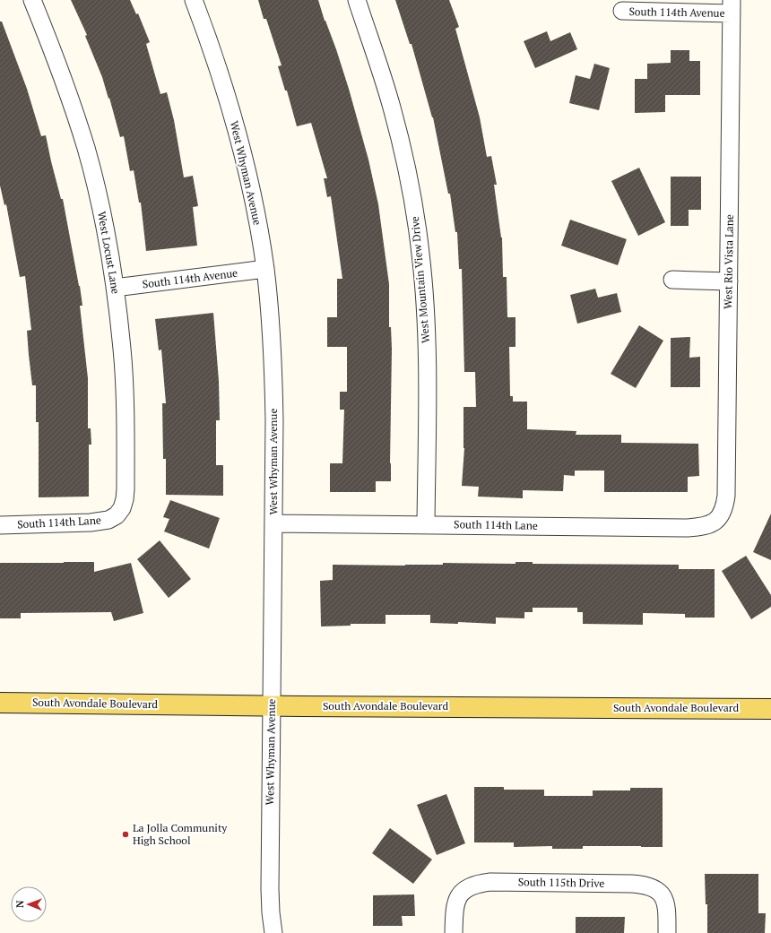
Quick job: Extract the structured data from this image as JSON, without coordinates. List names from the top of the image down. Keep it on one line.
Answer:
{"streets":{"main road":["South Avondale Boulevard"],"street":["South 114th Avenue","West Whyman Avenue","West Locust Lane","West Rio Vista Lane","West Mountain View Drive","South 114th Lane","South 115th Drive"]},"crossings":[["South 114th Avenue","West Whyman Avenue"],["South 114th Avenue","West Locust Lane"],["South 114th Avenue","West Rio Vista Lane"],["West Whyman Avenue","South 114th Lane"],["West Whyman Avenue","South Avondale Boulevard"],["West Locust Lane","South 114th Lane"],["West Rio Vista Lane","South 114th Lane"],["West Mountain View Drive","South 114th Lane"]],"places":["La Jolla Community High School"],"north":"left"}
